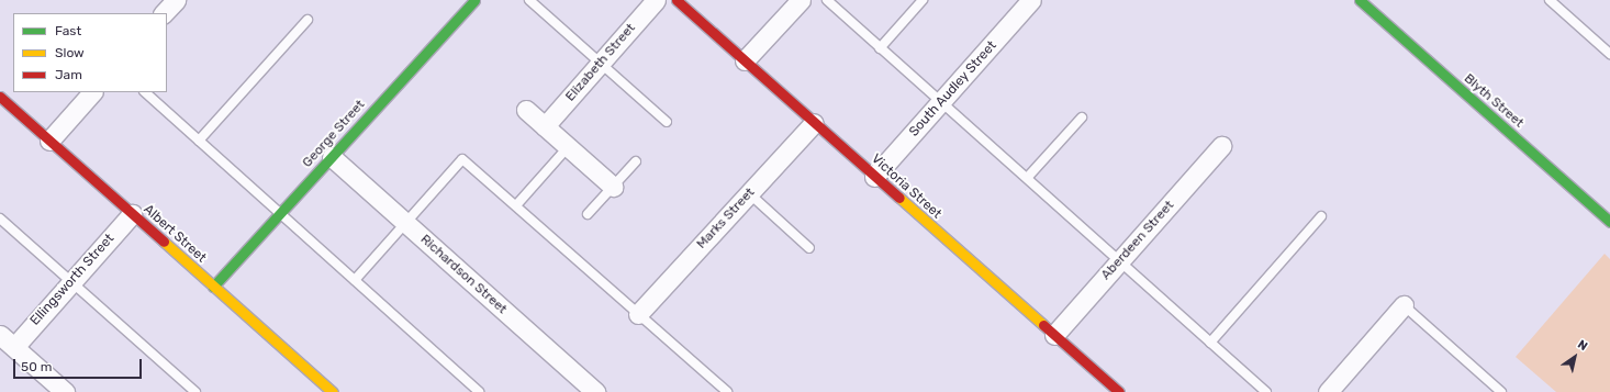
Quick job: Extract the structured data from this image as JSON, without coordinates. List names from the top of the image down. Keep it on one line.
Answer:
{"streets":{"street":["Elizabeth Street","South Audley Street","Blyth Street","George Street","Victoria Street","Marks Street","Albert Street","Aberdeen Street","Richardson Street","Ellingsworth Street"]},"crossings":[["South Audley Street","Victoria Street"],["George Street","Albert Street"],["George Street","Richardson Street"],["Victoria Street","Marks Street"],["Victoria Street","Aberdeen Street"],["Albert Street","Ellingsworth Street"]],"legend":["Fast","Slow","Jam"],"scale_bar":"50 m","north":"top right"}
